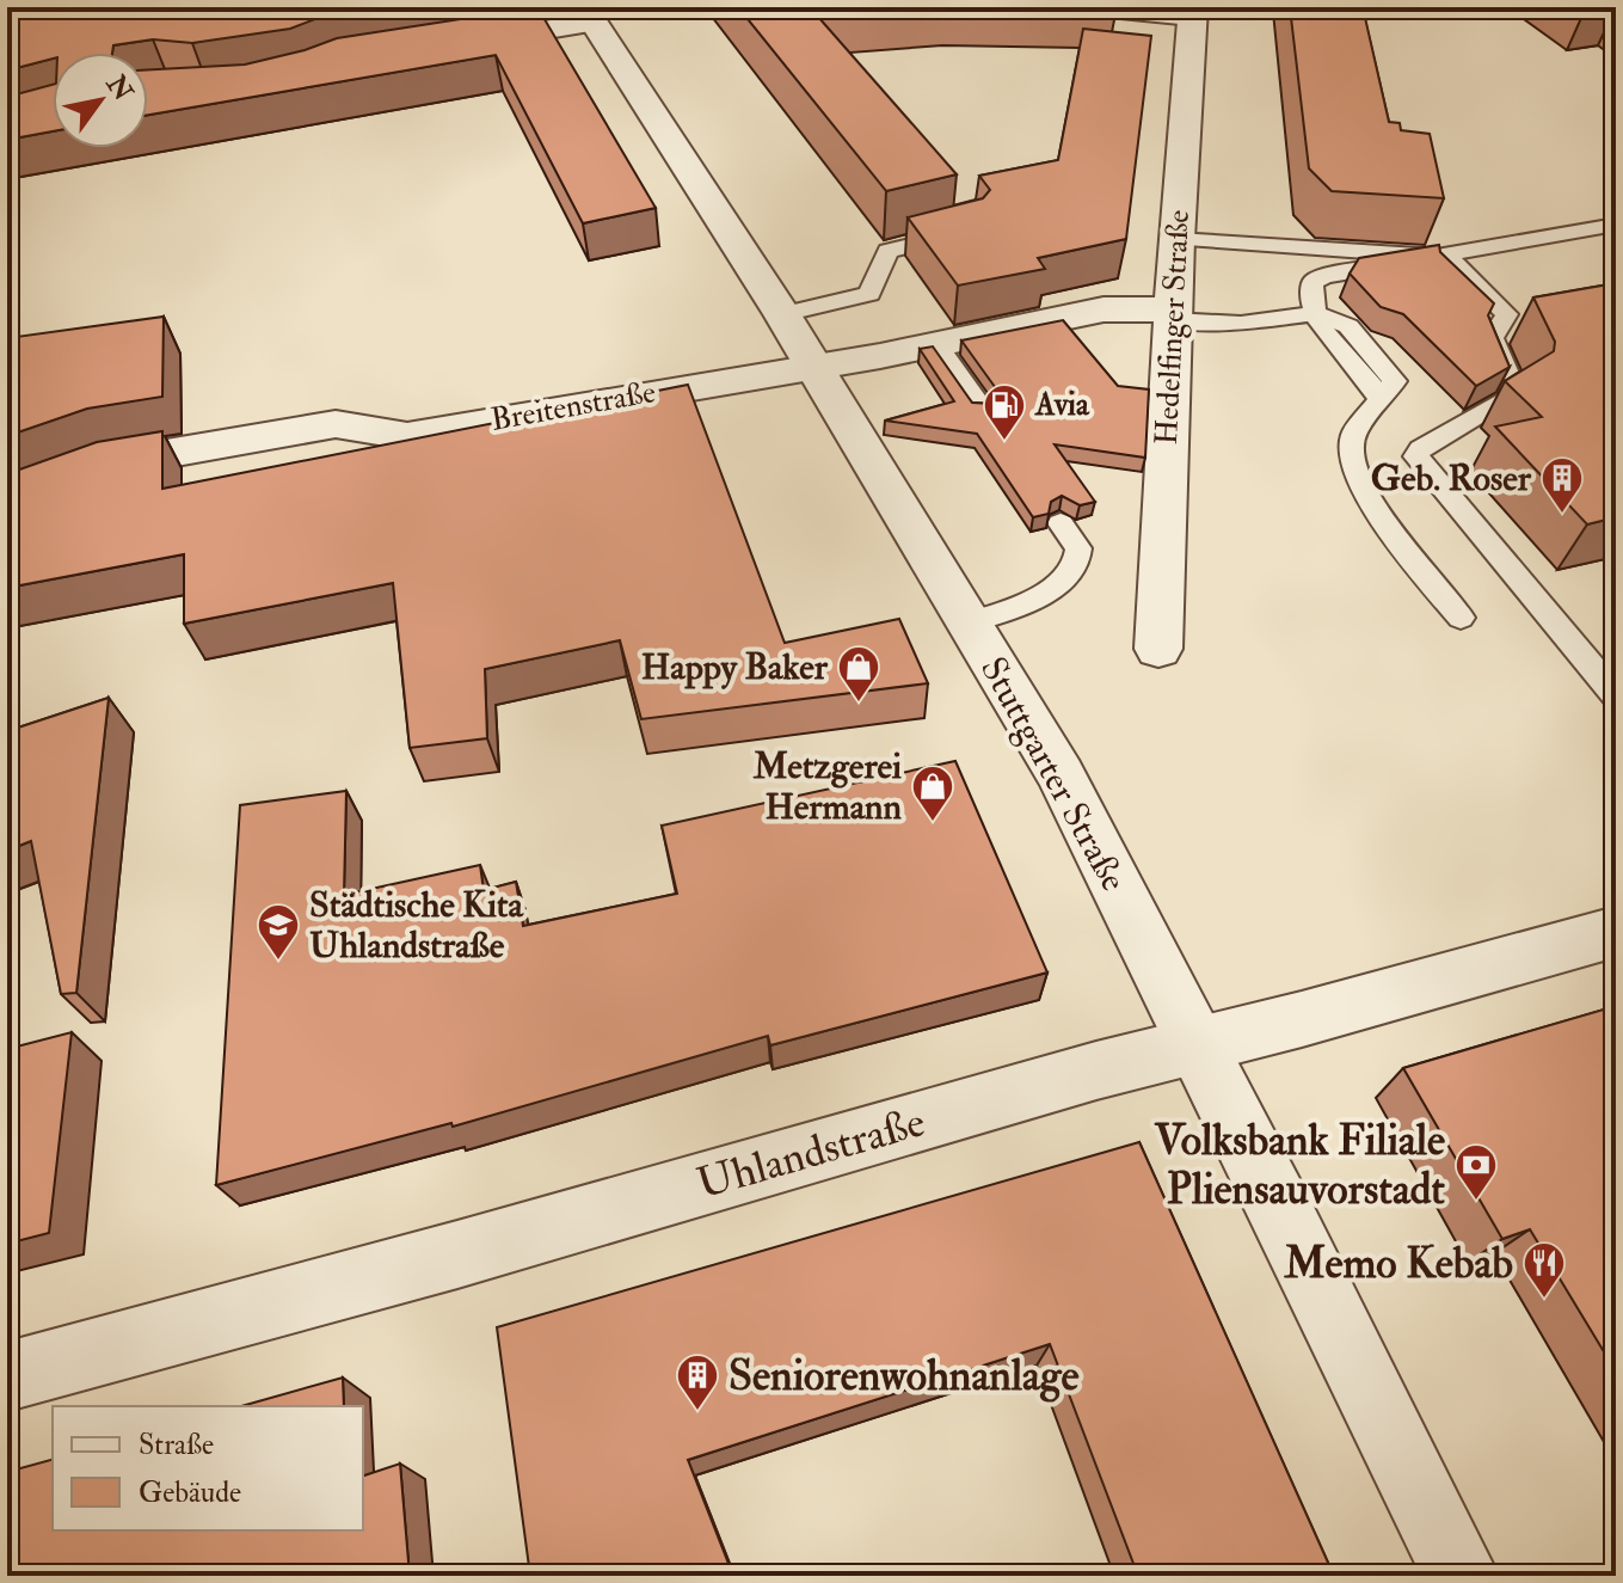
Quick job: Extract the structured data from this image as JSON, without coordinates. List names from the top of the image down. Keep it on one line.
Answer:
{"streets":{"street":["Hedelfinger Straße","Breitenstraße","Stuttgarter Straße","Uhlandstraße"]},"crossings":[["Hedelfinger Straße","Breitenstraße"],["Breitenstraße","Stuttgarter Straße"],["Stuttgarter Straße","Uhlandstraße"]],"places":{"fuel station":["Avia"],"building":["Geb. Roser","Seniorenwohnanlage"],"shop":["Happy Baker","Metzgerei Hermann"],"school or university":["Städtische Kita Uhlandstraße"],"bank":["Volksbank Filiale Pliensauvorstadt"],"restaurant":["Memo Kebab"]},"legend":["Straße","Gebäude"],"north":"top right"}
